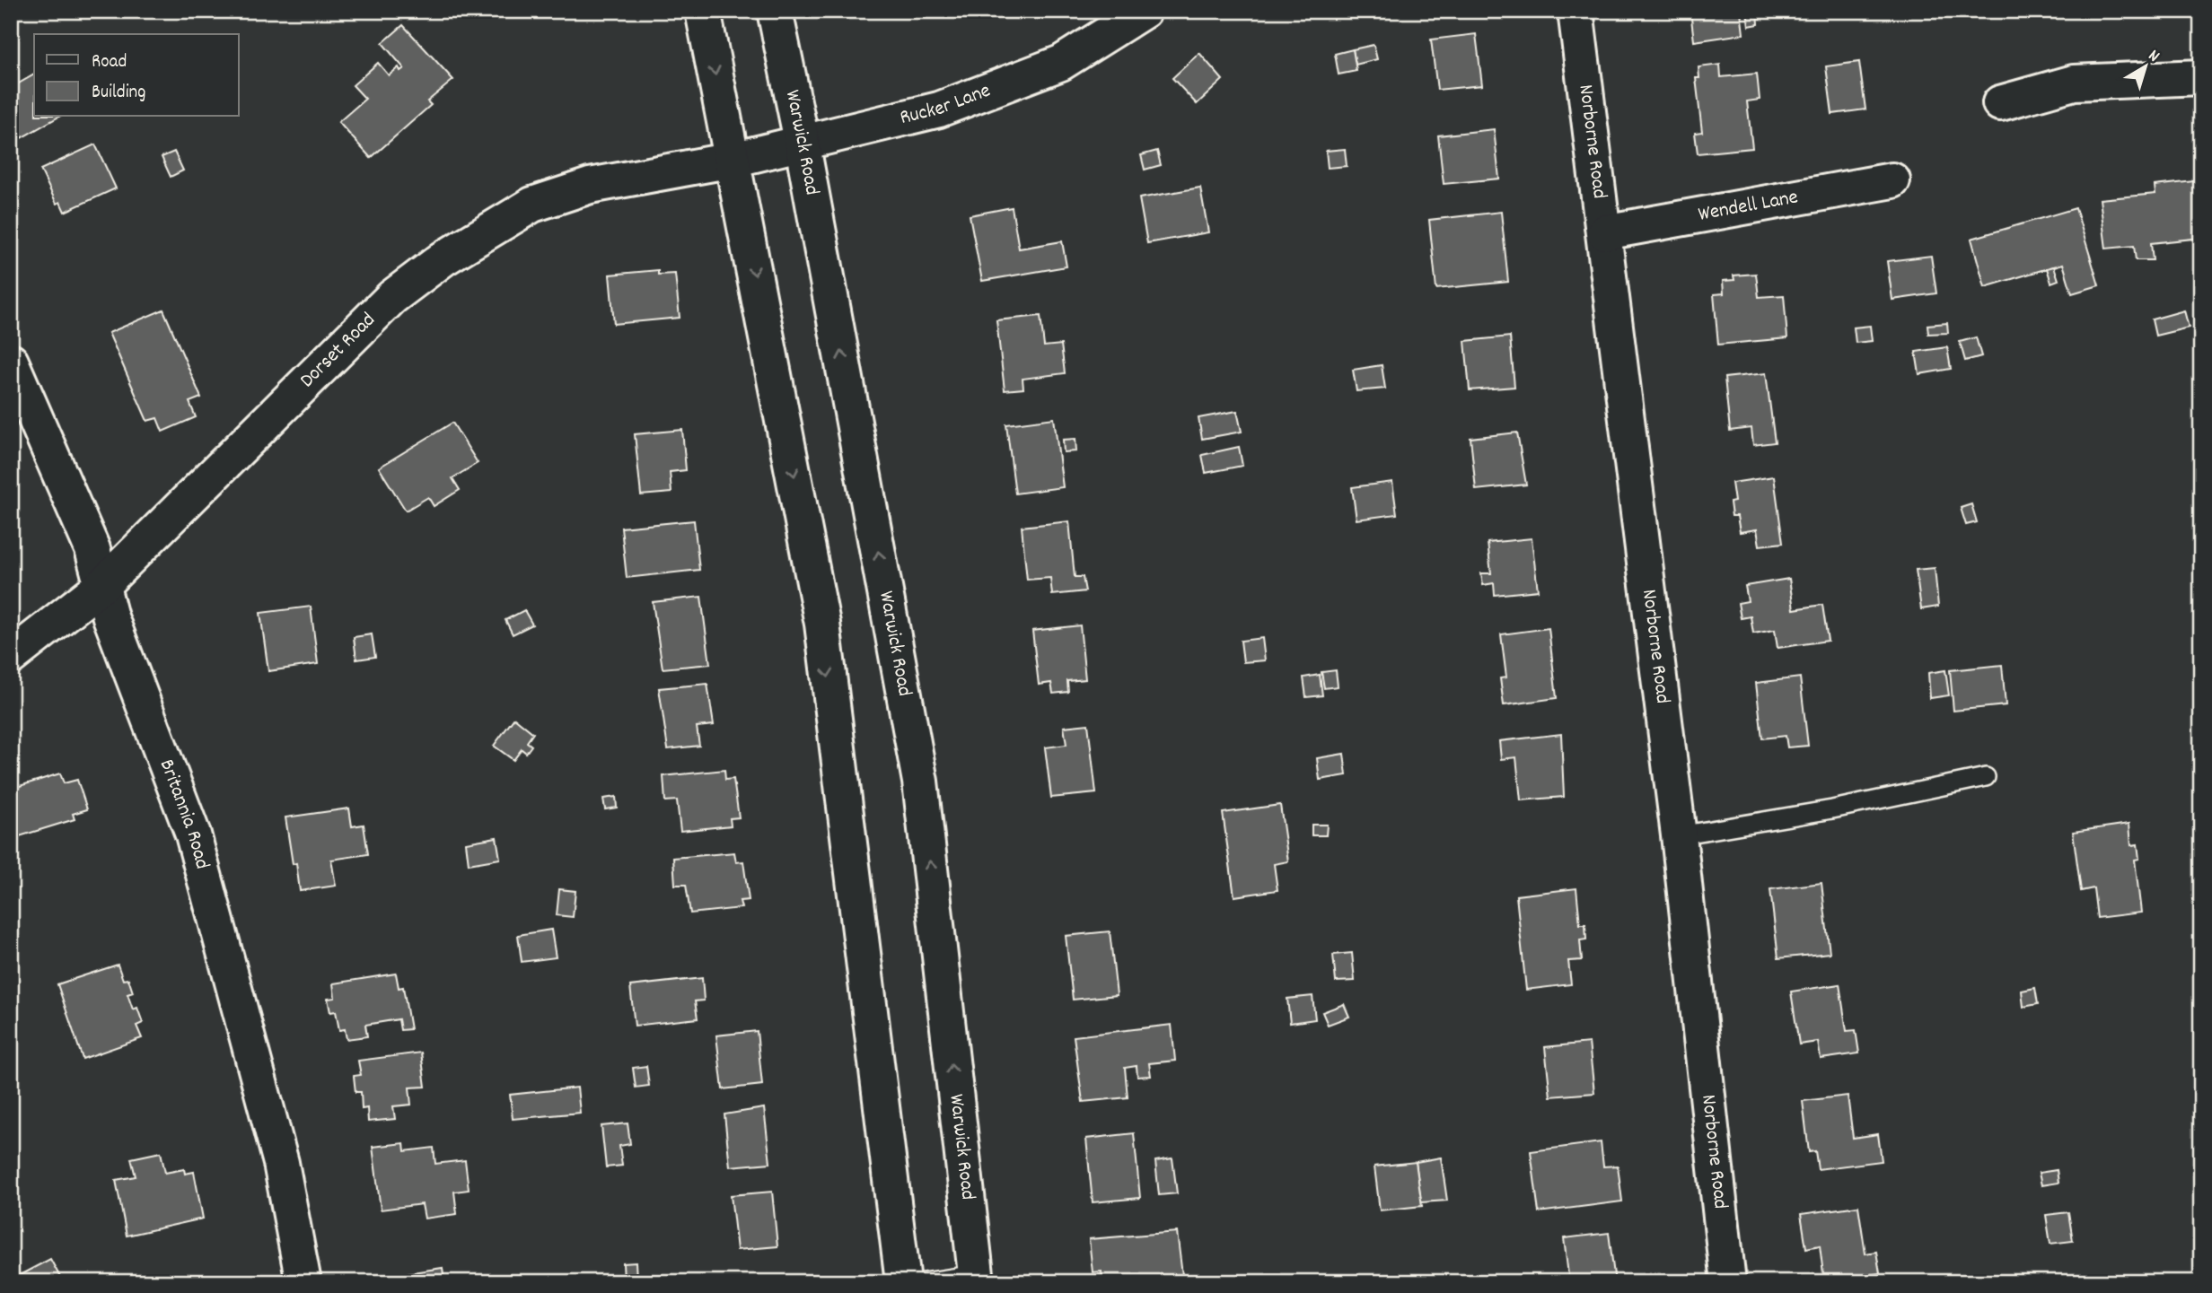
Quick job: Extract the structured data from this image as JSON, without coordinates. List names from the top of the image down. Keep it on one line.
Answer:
{"streets":{"street":["Rucker Lane","Norborne Road","Warwick Road","Wendell Lane","Dorset Road","Britannia Road"]},"crossings":[["Rucker Lane","Warwick Road"],["Rucker Lane","Dorset Road"],["Norborne Road","Wendell Lane"],["Dorset Road","Britannia Road"]],"legend":["Road","Building"],"north":"top right"}
